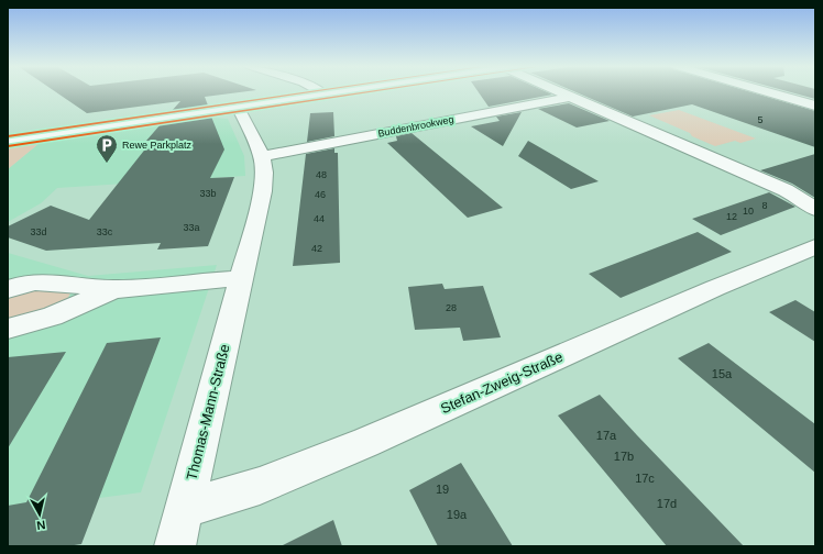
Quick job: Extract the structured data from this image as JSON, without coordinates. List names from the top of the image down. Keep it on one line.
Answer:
{"streets":{"street":["Buddenbrookweg","Stefan-Zweig-Straße","Thomas-Mann-Straße"]},"crossings":[["Buddenbrookweg","Thomas-Mann-Straße"],["Stefan-Zweig-Straße","Thomas-Mann-Straße"]],"places":{"parking":["Rewe Parkplatz"]},"house_numbers":["5","48","33b","46","8","10","12","44","33a","33d","33c","42","28","15a","17a","17b","17c","19","17d","19a"],"north":"bottom"}
